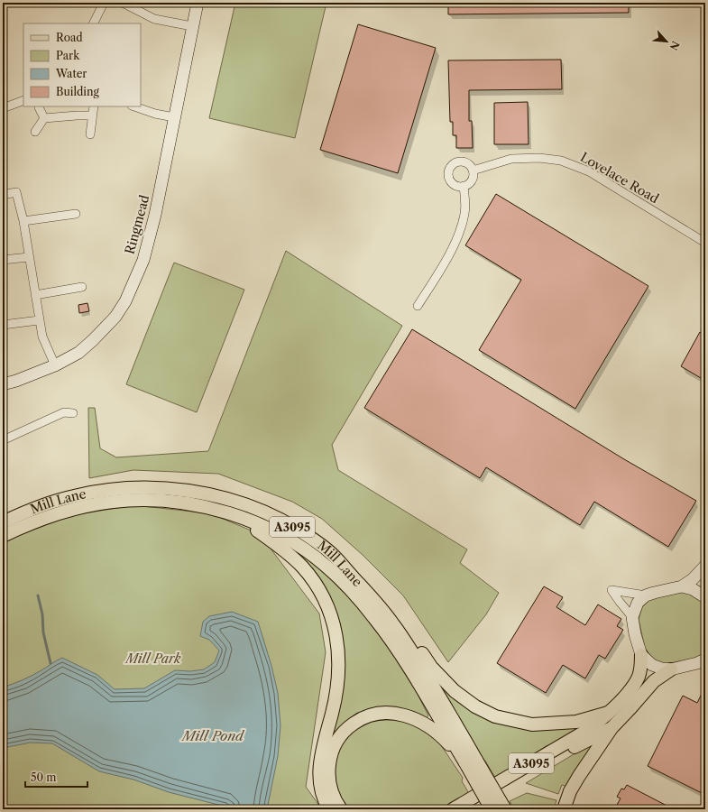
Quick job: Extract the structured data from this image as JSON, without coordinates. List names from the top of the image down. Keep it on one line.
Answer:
{"streets":{"main road":["Mill Lane","A3095"],"street":["Lovelace Road","Ringmead"]},"crossings":[["Mill Lane","A3095"]],"water":["Mill Pond"],"parks":["Mill Park"],"legend":["Road","Park","Water","Building"],"scale_bar":"50 m","north":"bottom right"}
